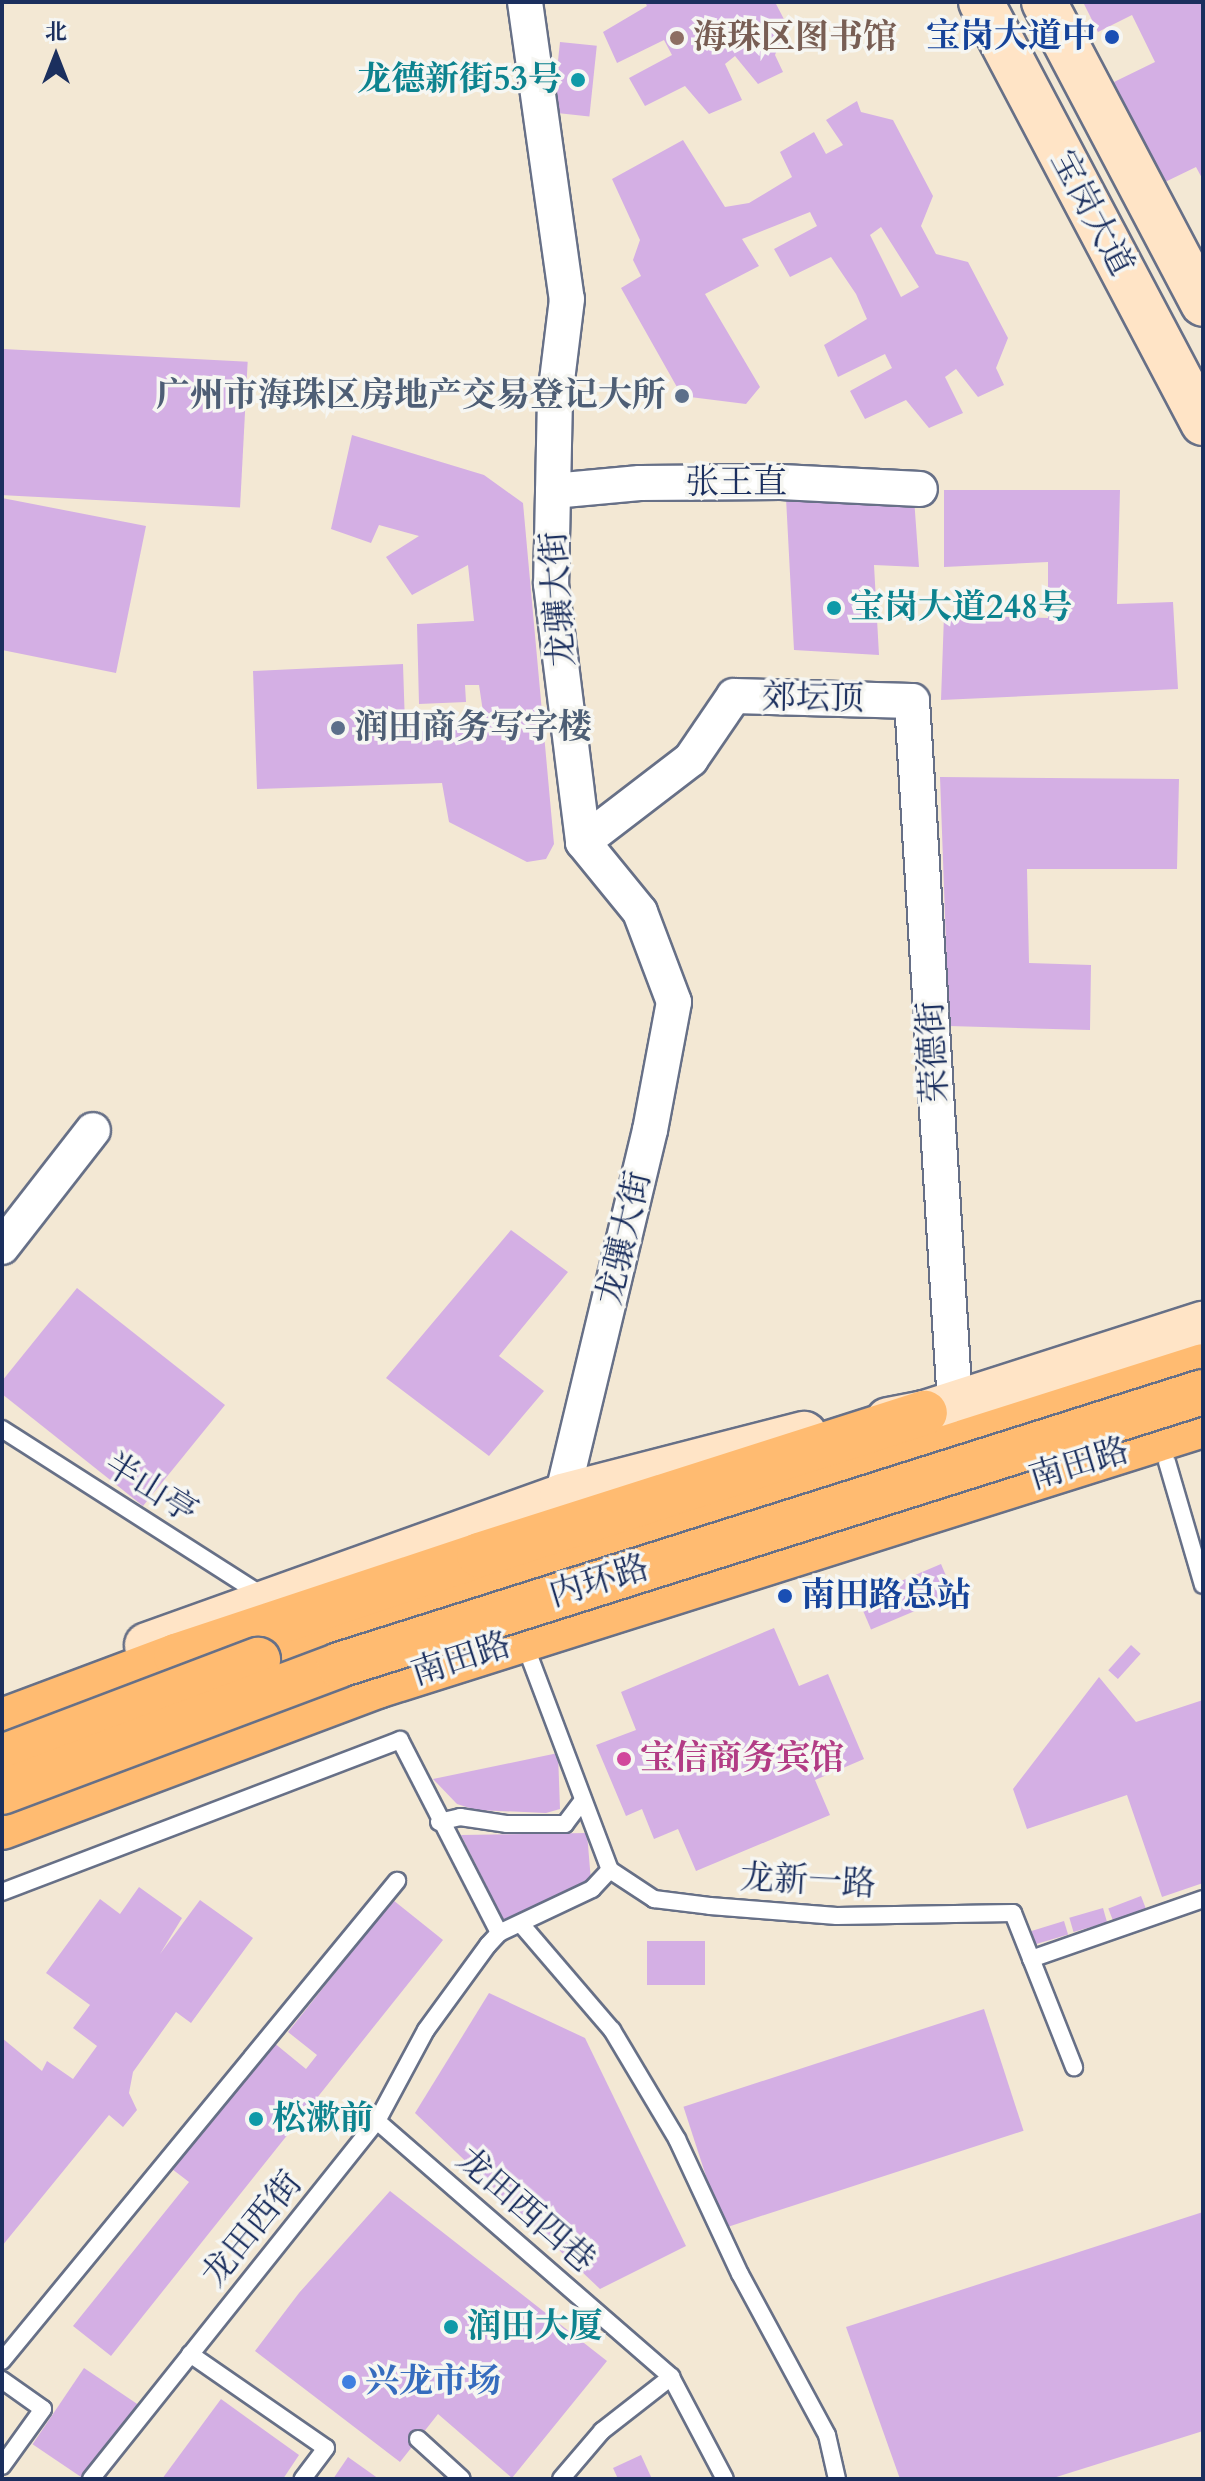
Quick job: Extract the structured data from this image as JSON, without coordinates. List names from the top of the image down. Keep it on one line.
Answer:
{"streets":{"main road":["宝岗大道","南田路","内环路"],"street":["张王直","龙骧大街","郊坛顶","荣德街"],"lane":["半山亭","龙新一路","龙田西四巷","龙田西街"]},"crossings":[["张王直","龙骧大街"],["龙骧大街","郊坛顶"],["郊坛顶","荣德街"],["南田路","内环路"],["龙田西四巷","龙田西街"]],"places":["宝岗大道中","海珠区图书馆","龙德新街53号","广州市海珠区房地产交易登记大所","宝岗大道248号","润田商务写字楼","南田路总站","宝信商务宾馆","松漱前","润田大厦","兴龙市场"],"north":"top"}
